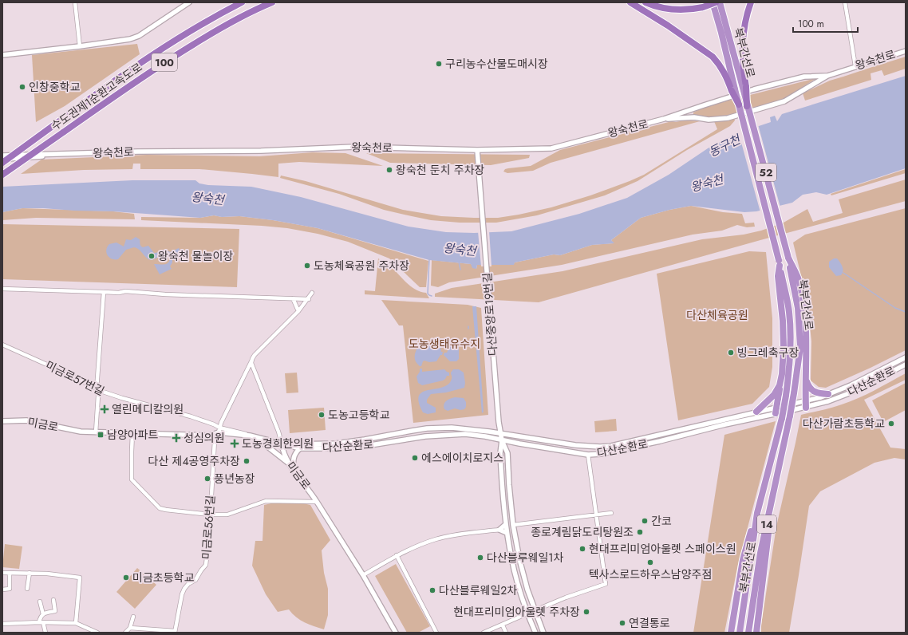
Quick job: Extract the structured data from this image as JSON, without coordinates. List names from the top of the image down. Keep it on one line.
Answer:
{"streets":{"highway":["북부간선로","100","수도권제1순환고속도로","52","14"],"street":["왕숙천로","다산중앙로19번길","미금로57번길","다산순환로","미금로","미금로56번길"]},"crossings":[["왕숙천로","다산중앙로19번길"],["다산중앙로19번길","다산순환로"],["미금로57번길","미금로"],["미금로57번길","미금로56번길"],["다산순환로","미금로"],["미금로","미금로56번길"]],"water":["동구천","왕숙천"],"parks":["다산체육공원","도농생태유수지"],"places":{"other":["구리농수산물도매시장","인창중학교","왕숙천 둔치 주차장","왕숙천 물놀이장","도농체육공원 주차장","빙그레축구장","도농고등학교","다산가람초등학교","에스에이치로지스","다산 제4공영주차장","풍년농장","간코","종로계림닭도리탕원조","현대프리미엄아울렛 스페이스원","다산블루웨일1차","텍사스로드하우스남양주점","미금초등학교","다산블루웨일2차","현대프리미엄아울렛 주차장","연결통로"],"health":["열린메디칼의원","성심의원","도농경희한의원"],"transit":["남양아파트"]},"scale_bar":"100 m"}
